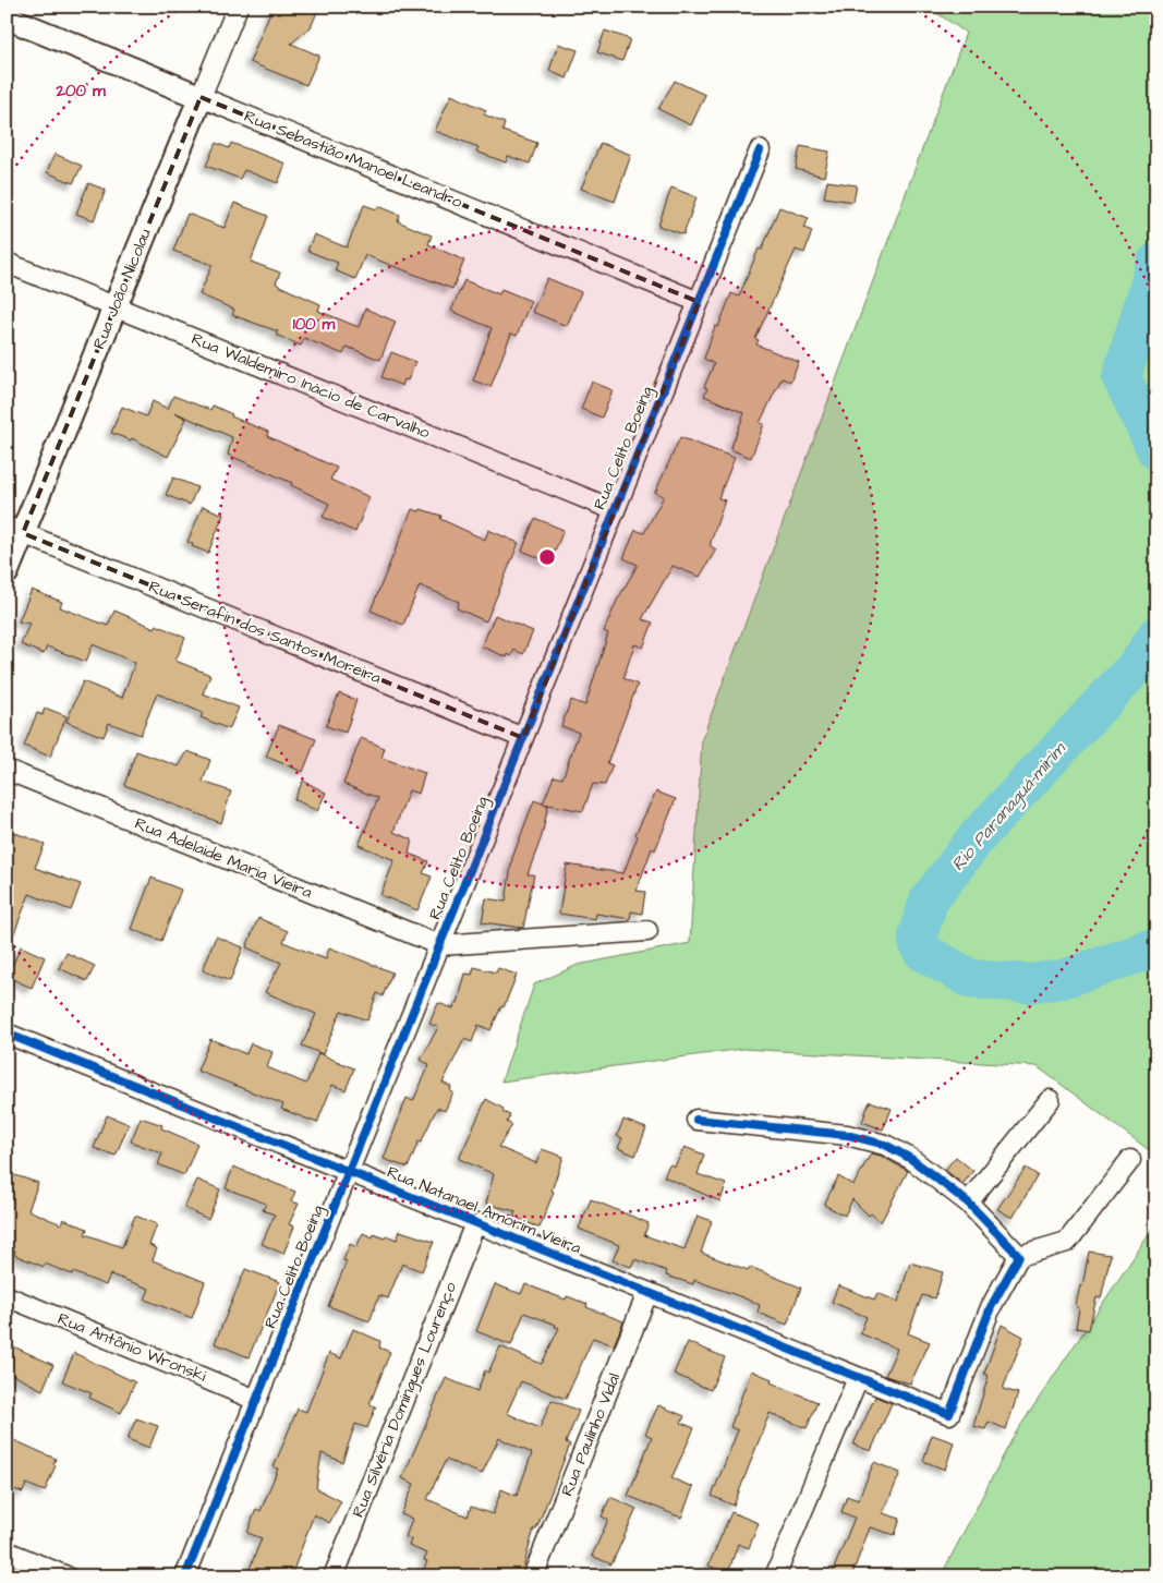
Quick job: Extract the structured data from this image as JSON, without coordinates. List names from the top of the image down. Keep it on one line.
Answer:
{"streets":{"street":["Rua Sebastião Manoel Leandro","Rua João Nicolau","Rua Waldemiro Inácio de Carvalho","Rua Celito Boeing","Rua Serafin dos Santos Moreira","Rua Adelaide Maria Vieira","Rua Natanael Amorim Vieira","Rua Antônio Wronski","Rua Silvéria Domingues Lourenço","Rua Paulinho Vidal"]},"crossings":[["Rua Sebastião Manoel Leandro","Rua João Nicolau"],["Rua Sebastião Manoel Leandro","Rua Celito Boeing"],["Rua João Nicolau","Rua Waldemiro Inácio de Carvalho"],["Rua João Nicolau","Rua Serafin dos Santos Moreira"],["Rua Waldemiro Inácio de Carvalho","Rua Celito Boeing"],["Rua Celito Boeing","Rua Serafin dos Santos Moreira"],["Rua Celito Boeing","Rua Adelaide Maria Vieira"],["Rua Celito Boeing","Rua Natanael Amorim Vieira"],["Rua Celito Boeing","Rua Antônio Wronski"],["Rua Natanael Amorim Vieira","Rua Silvéria Domingues Lourenço"],["Rua Natanael Amorim Vieira","Rua Paulinho Vidal"]],"water":["Rio Paranaguá-mirim"],"rings":["200 m","100 m"]}
